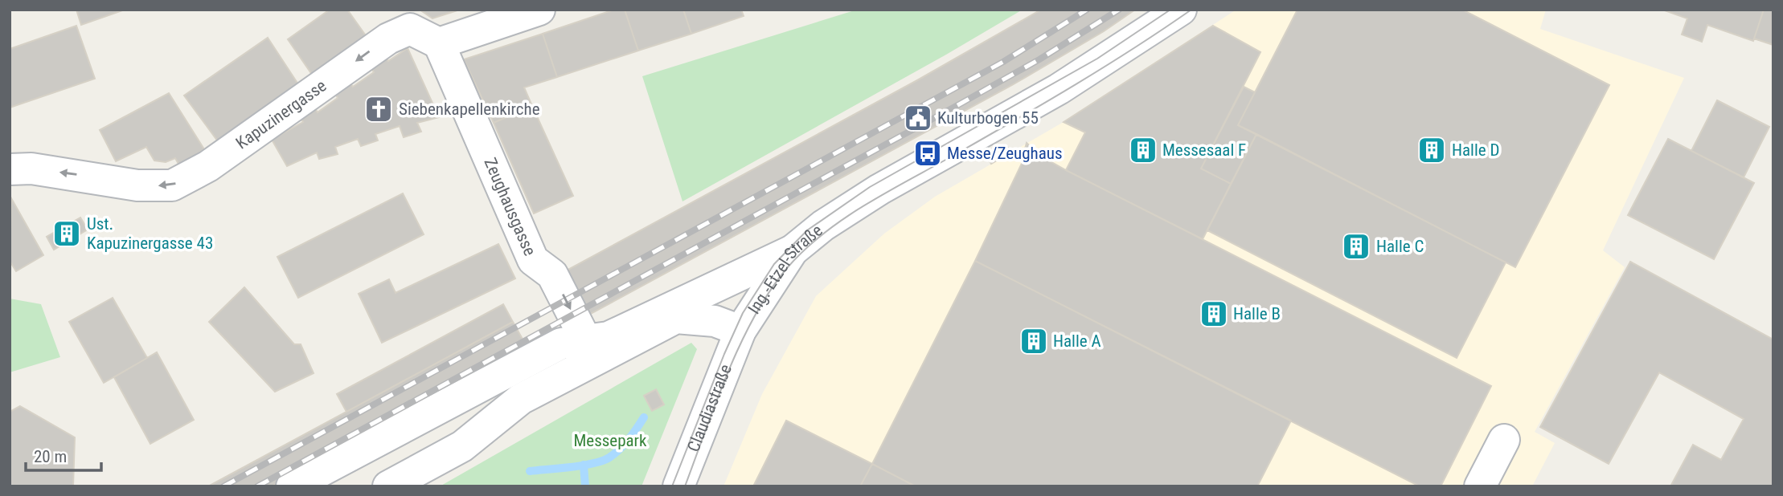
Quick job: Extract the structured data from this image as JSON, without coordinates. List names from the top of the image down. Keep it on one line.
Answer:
{"streets":{"street":["Kapuzinergasse","Zeughausgasse","Ing.-Etzel-Straße","Claudiastraße"]},"crossings":[["Kapuzinergasse","Zeughausgasse"],["Zeughausgasse","Ing.-Etzel-Straße"],["Ing.-Etzel-Straße","Claudiastraße"]],"one_way":["Kapuzinergasse","Zeughausgasse"],"parks":["Messepark"],"places":{"church":["Siebenkapellenkirche"],"public building":["Kulturbogen 55"],"building":["Messesaal F","Halle D","Ust. Kapuzinergasse 43","Halle C","Halle B","Halle A"],"bus stop":["Messe/Zeughaus"]},"scale_bar":"20 m"}
